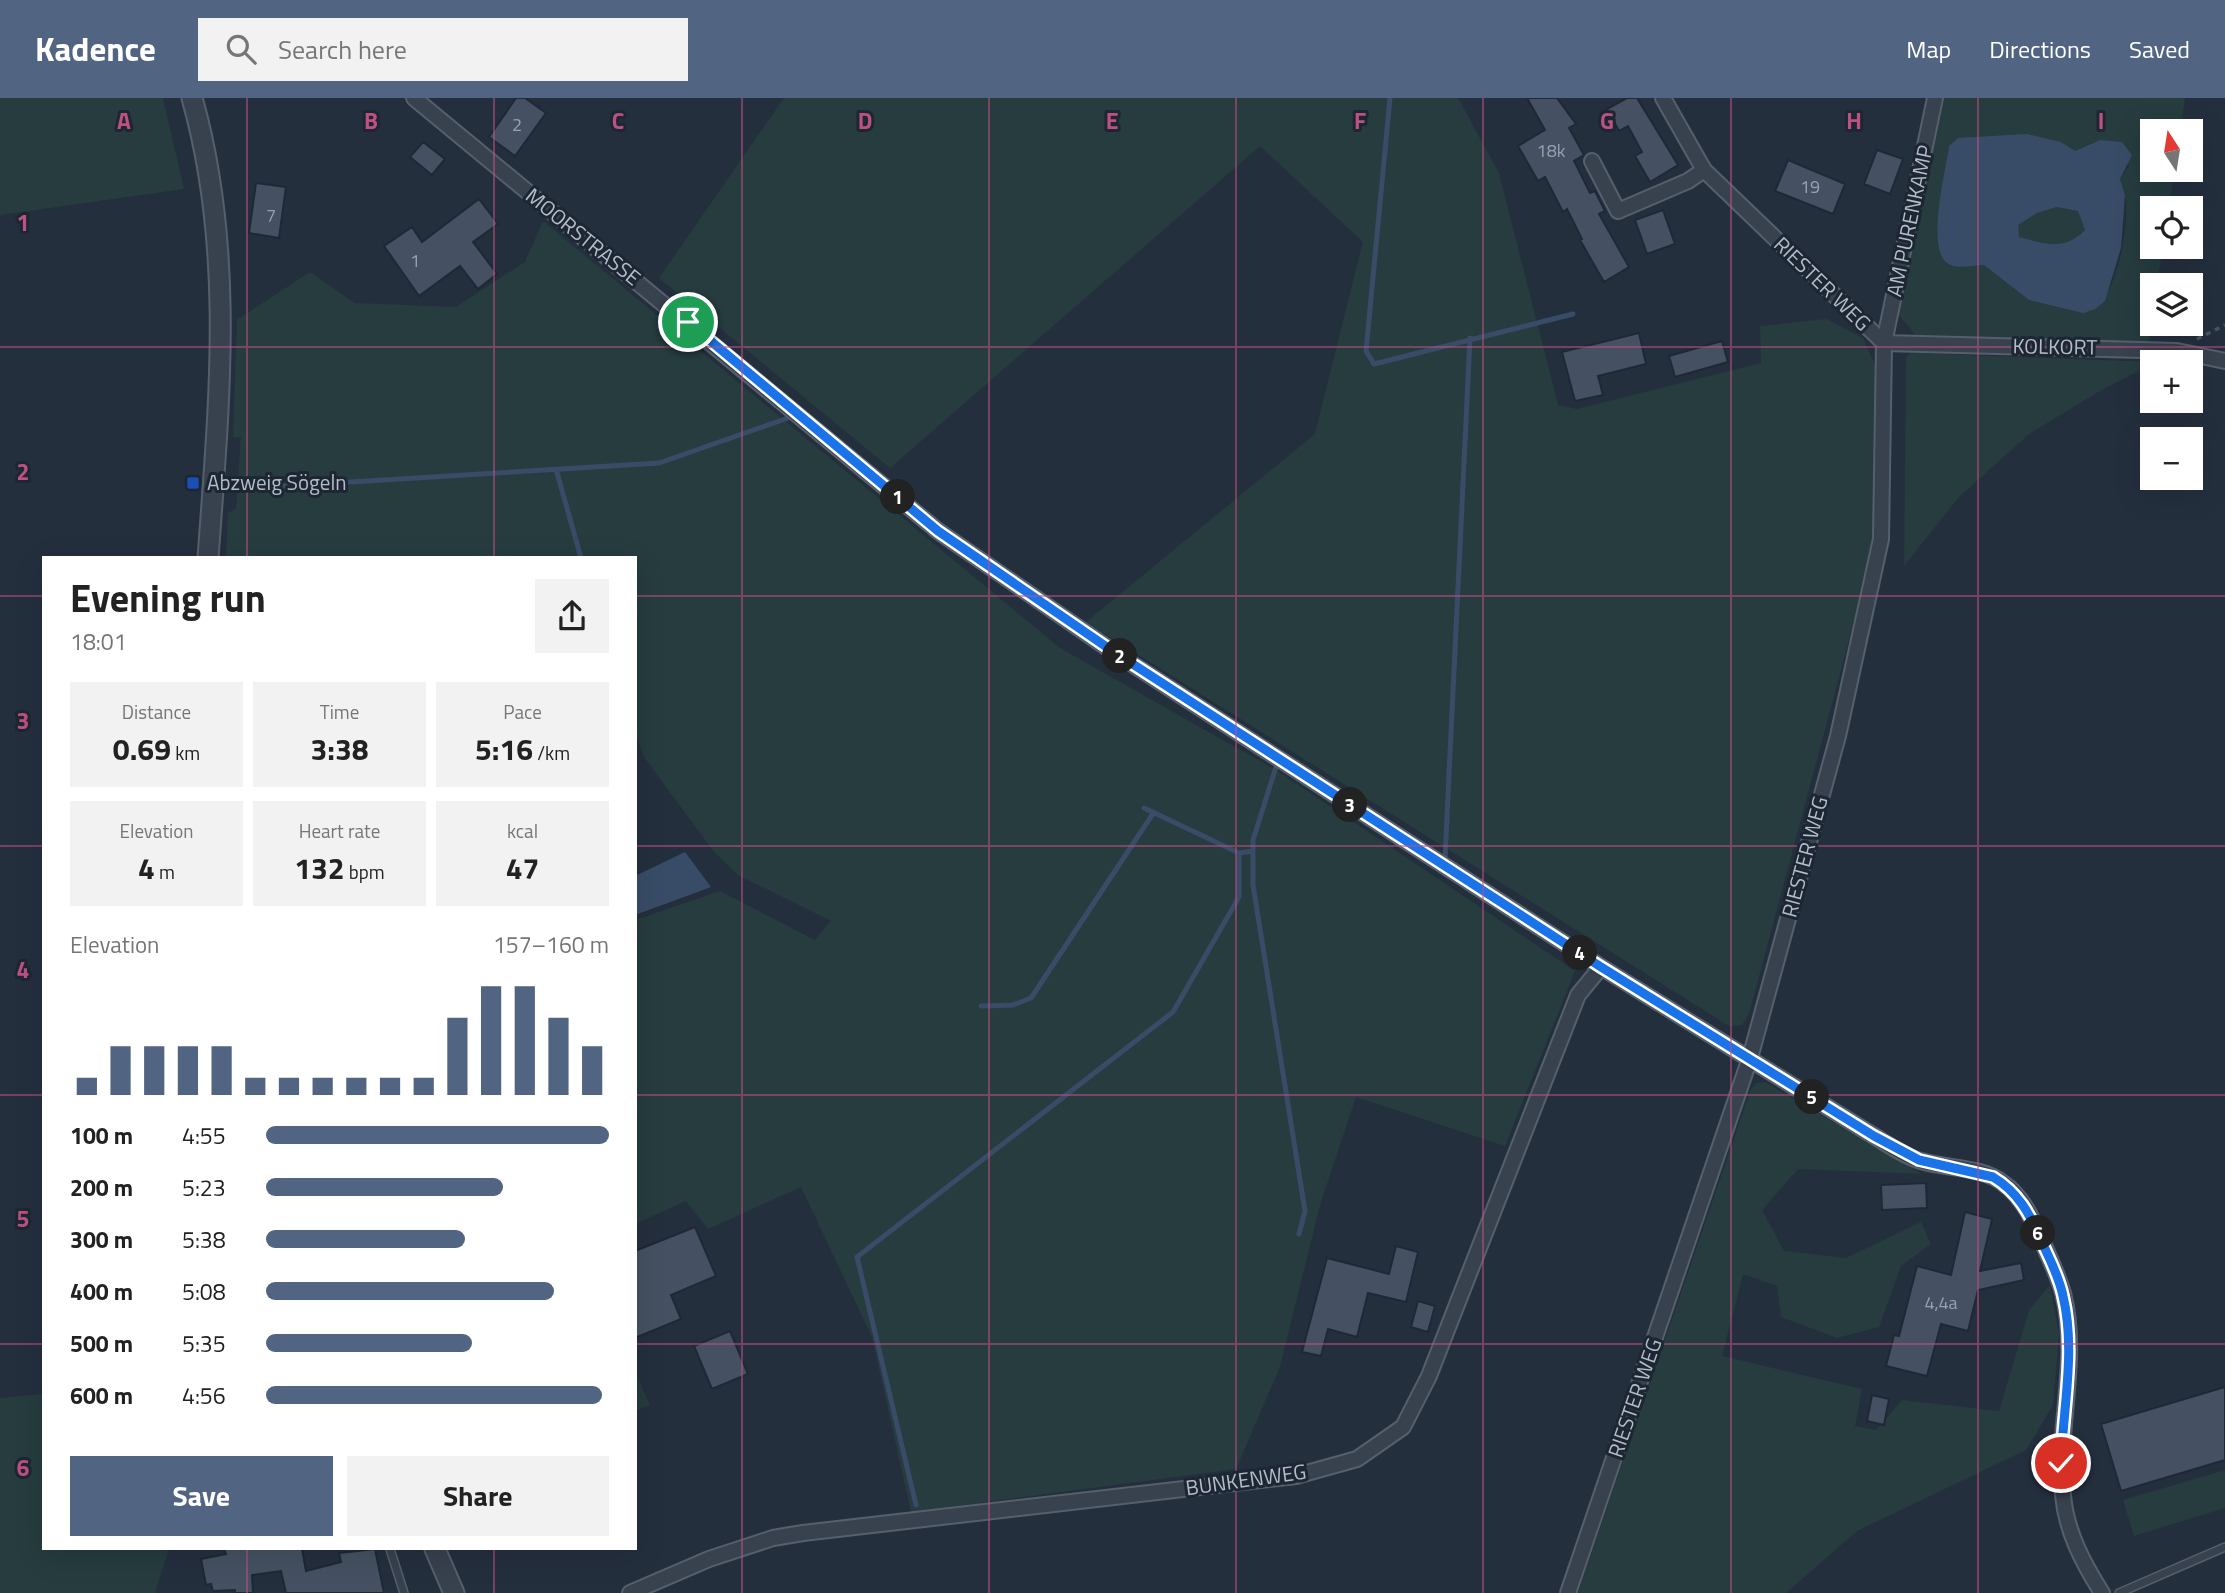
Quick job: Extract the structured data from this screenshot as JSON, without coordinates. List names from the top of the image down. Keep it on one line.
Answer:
{"streets":{"street":["AM PURENKAMP","MOORSTRASSE","RIESTER WEG","KOLKORT","BUNKENWEG"]},"crossings":[["AM PURENKAMP","RIESTER WEG"],["AM PURENKAMP","KOLKORT"],["MOORSTRASSE","RIESTER WEG"],["MOORSTRASSE","BUNKENWEG"],["RIESTER WEG","KOLKORT"]],"places":{"transit":["Abzweig Sögeln"]},"house_numbers":["2","18k","19","7","1","4,4a"],"north":"top","page":{"header":"Kadence","search":"Search here","nav":["Map","Directions","Saved"],"map_buttons":["+","−"],"pins":["1","2","3","4","5","6"],"heading":["Evening run","18:01"],"stats":[["Distance","0.69 km"],["Time","3:38"],["Pace","5:16 /km"],["Elevation","4 m"],["Heart rate","132 bpm"],["kcal","47"]],"chart":["Elevation","157–160 m"],"list":[{"name":"100 m","note":"4:55"},{"name":"200 m","note":"5:23"},{"name":"300 m","note":"5:38"},{"name":"400 m","note":"5:08"},{"name":"500 m","note":"5:35"},{"name":"600 m","note":"4:56"}],"buttons":["Save","Share"]},"grid":{"columns":["A","B","C","D","E","F","G","H","I"],"rows":["1","2","3","4","5","6"]}}
